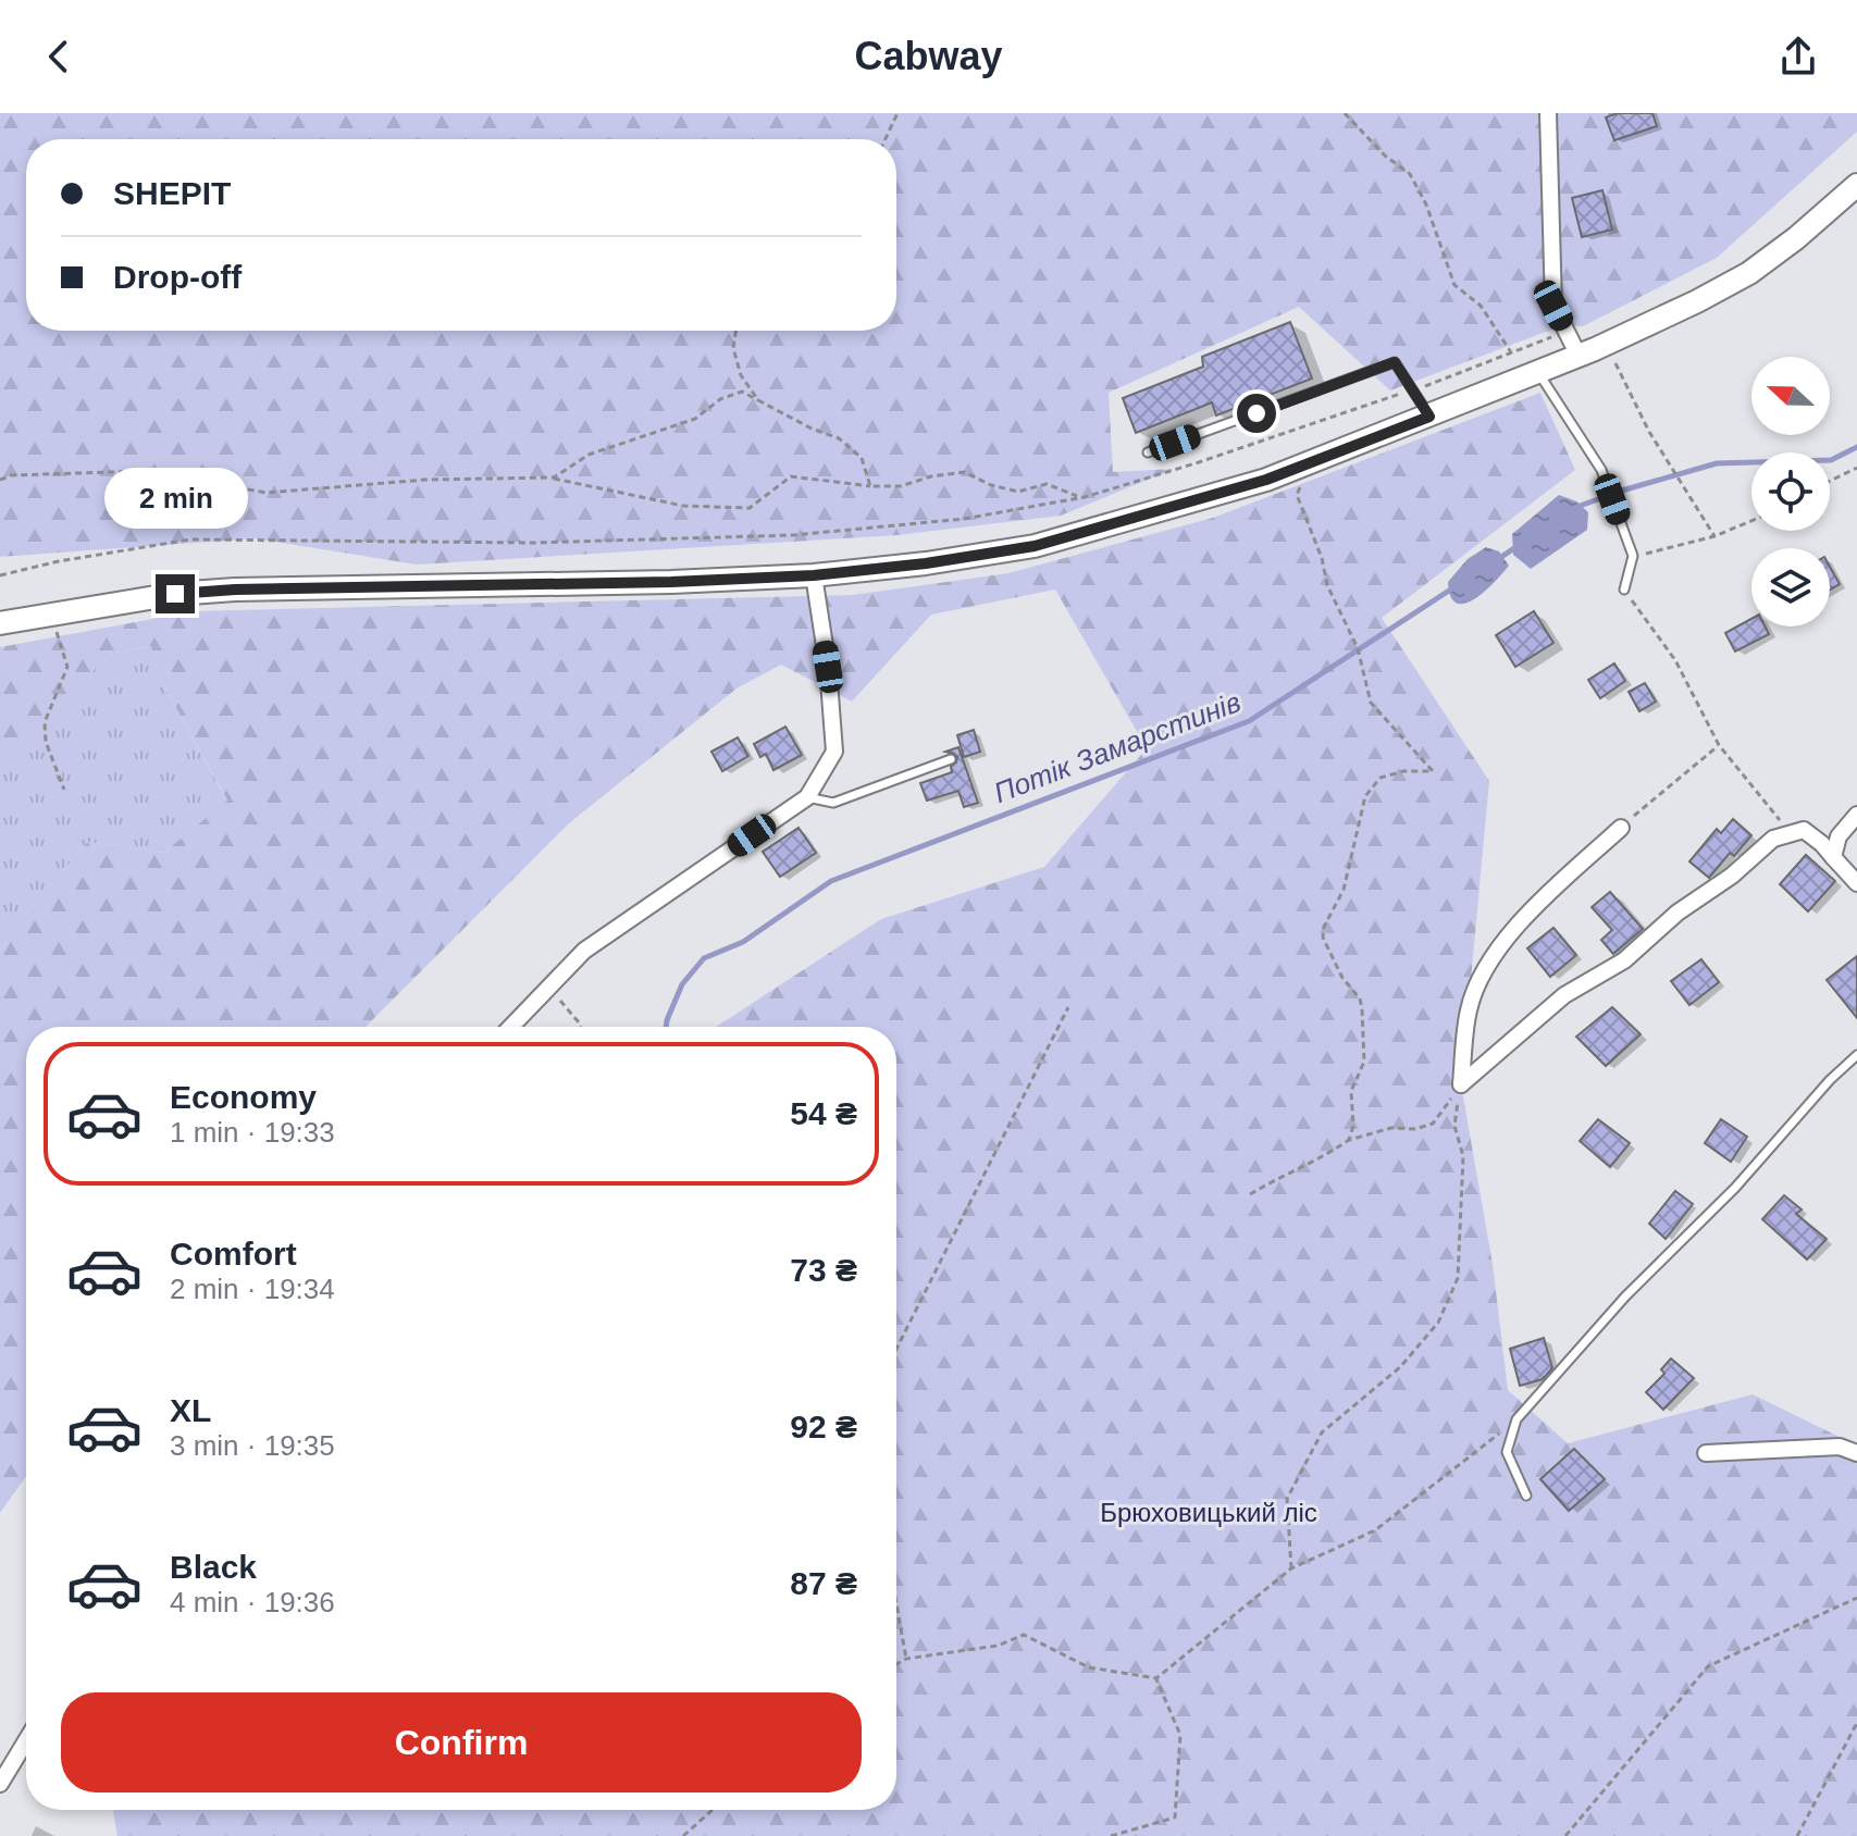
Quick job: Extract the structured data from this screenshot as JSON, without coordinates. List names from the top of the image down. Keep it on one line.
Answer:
{"water":["Потік Замарстинів"],"parks":["Брюховицький ліс"],"north":"left","page":{"header":"Cabway","banner":["SHEPIT","Drop-off"],"bubble":"2 min","list":[{"name":"Economy","note":"1 min · 19:33","value":"54 ₴"},{"name":"Comfort","note":"2 min · 19:34","value":"73 ₴"},{"name":"XL","note":"3 min · 19:35","value":"92 ₴"},{"name":"Black","note":"4 min · 19:36","value":"87 ₴"}],"buttons":"Confirm"}}
